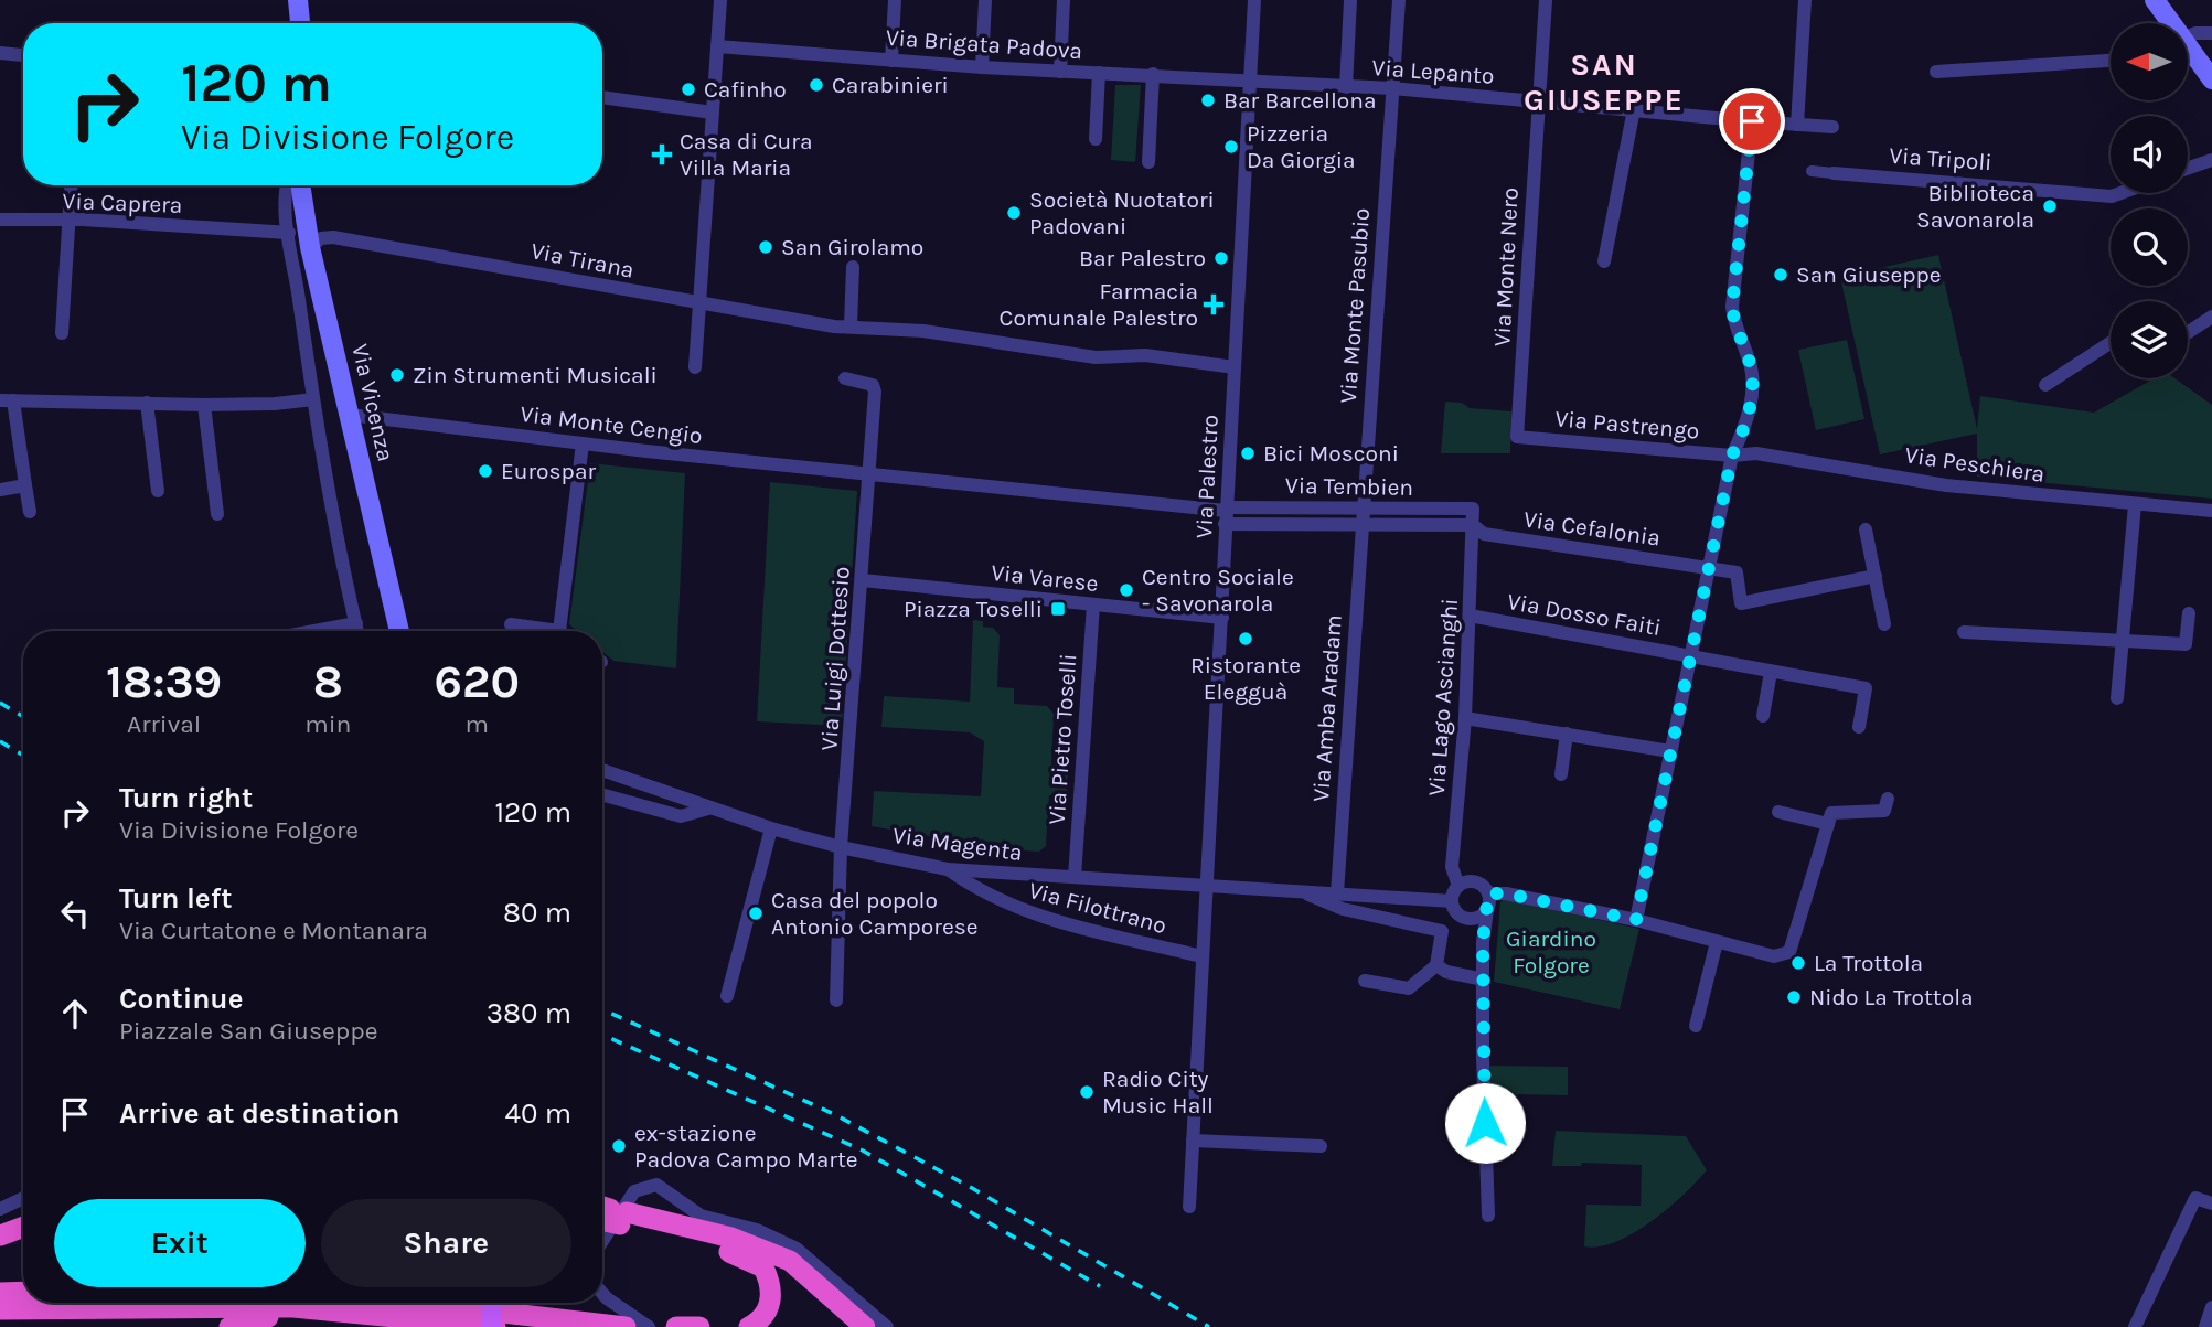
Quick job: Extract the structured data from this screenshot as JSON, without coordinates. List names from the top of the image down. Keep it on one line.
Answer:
{"streets":{"main road":["Via Vicenza"],"street":["Via Brigata Padova","Via Lepanto","Via Tripoli","Via Caprera","Via Tirana","Via Monte Nero","Via Monte Pasubio","Via Monte Cengio","Via Pastrengo","Via Peschiera","Via Palestro","Via Tembien","Via Cefalonia","Via Varese","Via Dosso Faiti","Via Luigi Dottesio","Via Lago Ascianghi","Via Amba Aradam","Via Pietro Toselli","Via Magenta","Via Filottrano"]},"crossings":[["Via Brigata Padova","Via Lepanto"],["Via Brigata Padova","Via Palestro"],["Via Lepanto","Via Monte Nero"],["Via Lepanto","Via Monte Pasubio"],["Via Lepanto","Via Palestro"],["Via Tirana","Via Vicenza"],["Via Tirana","Via Palestro"],["Via Monte Nero","Via Pastrengo"],["Via Monte Pasubio","Via Tembien"],["Via Monte Pasubio","Via Amba Aradam"],["Via Vicenza","Via Monte Cengio"],["Via Monte Cengio","Via Palestro"],["Via Monte Cengio","Via Tembien"],["Via Monte Cengio","Via Luigi Dottesio"],["Via Pastrengo","Via Peschiera"],["Via Palestro","Via Tembien"],["Via Palestro","Via Varese"],["Via Palestro","Via Magenta"],["Via Palestro","Via Filottrano"],["Via Tembien","Via Cefalonia"],["Via Tembien","Via Lago Ascianghi"],["Via Tembien","Via Amba Aradam"],["Via Cefalonia","Via Lago Ascianghi"],["Via Varese","Via Luigi Dottesio"],["Via Varese","Via Pietro Toselli"],["Via Dosso Faiti","Via Lago Ascianghi"],["Via Luigi Dottesio","Via Magenta"],["Via Lago Ascianghi","Via Magenta"],["Via Amba Aradam","Via Magenta"],["Via Pietro Toselli","Via Magenta"],["Via Magenta","Via Filottrano"]],"districts":["SAN GIUSEPPE"],"parks":["Giardino Folgore"],"places":{"other":["Carabinieri","Cafinho","Bar Barcellona","Pizzeria Da Giorgia","Biblioteca Savonarola","Società Nuotatori Padovani","San Girolamo","Bar Palestro","San Giuseppe","Zin Strumenti Musicali","Bici Mosconi","Eurospar","Centro Sociale - Savonarola","Ristorante Elegguà","Casa del popolo Antonio Camporese","La Trottola","Nido La Trottola","Radio City Music Hall","ex-stazione Padova Campo Marte"],"health":["Casa di Cura Villa Maria","Farmacia Comunale Palestro"],"transit":["Piazza Toselli"]},"north":"left","page":{"turn":["120 m","Via Divisione Folgore"],"eta":["18:39","Arrival","8","min","620","m"],"list":[{"name":"Turn right","note":"Via Divisione Folgore","value":"120 m"},{"name":"Turn left","note":"Via Curtatone e Montanara","value":"80 m"},{"name":"Continue","note":"Piazzale San Giuseppe","value":"380 m"},{"name":"Arrive at destination","value":"40 m"}],"buttons":["Exit","Share"]}}
